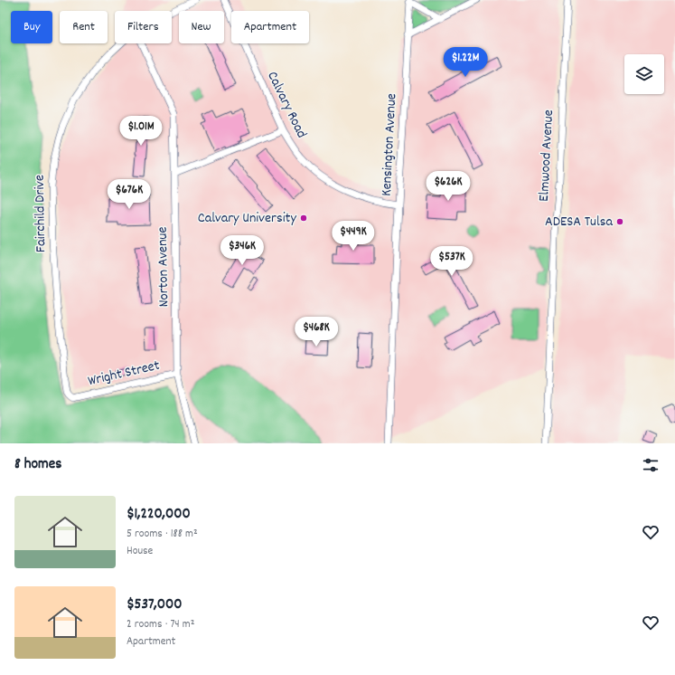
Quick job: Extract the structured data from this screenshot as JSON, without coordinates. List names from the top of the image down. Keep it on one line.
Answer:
{"streets":{"street":["Calvary Road","Kensington Avenue","Elmwood Avenue","Fairchild Drive","Norton Avenue","Wright Street"]},"crossings":[["Calvary Road","Kensington Avenue"],["Fairchild Drive","Wright Street"],["Norton Avenue","Wright Street"]],"places":["Calvary University","ADESA Tulsa"],"page":{"chip":["Buy","Rent","Filters","New","Apartment"],"price":["$1.22M","$1.01M","$626K","$676K","$449K","$346K","$537K","$468K"],"heading":"8 homes","list":[{"name":"$1,220,000","note":"5 rooms · 188 m² · House"},{"name":"$537,000","note":"2 rooms · 74 m² · Apartment"}]}}
